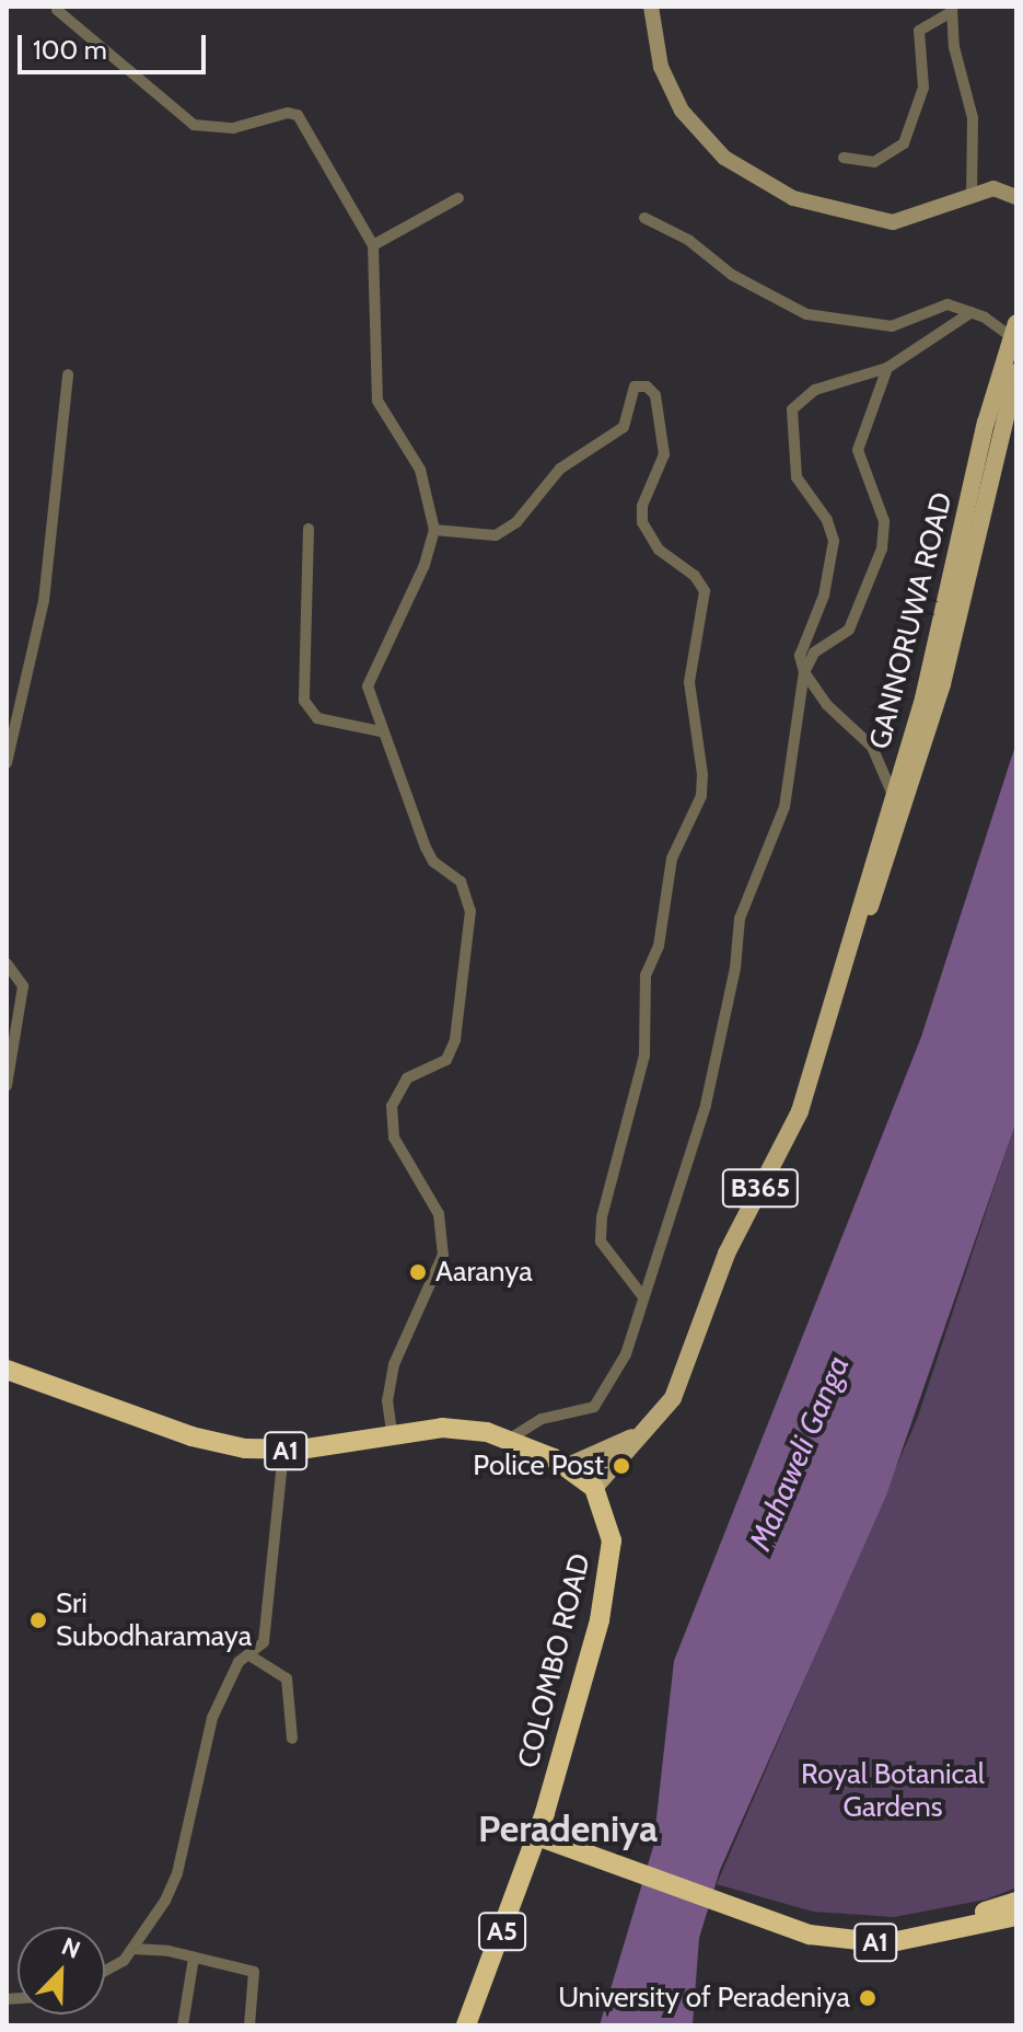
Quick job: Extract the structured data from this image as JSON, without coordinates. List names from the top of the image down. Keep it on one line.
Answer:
{"streets":{"highway":["A1","COLOMBO ROAD","A5"],"main road":["GANNORUWA ROAD","B365"]},"crossings":[["GANNORUWA ROAD","COLOMBO ROAD"],["A1","COLOMBO ROAD"],["A1","A5"],["COLOMBO ROAD","A5"]],"districts":["Peradeniya"],"water":["Mahaweli Ganga"],"parks":["Royal Botanical Gardens"],"places":["Aaranya","Police Post","Sri Subodharamaya","University of Peradeniya"],"scale_bar":"100 m","north":"top right"}
